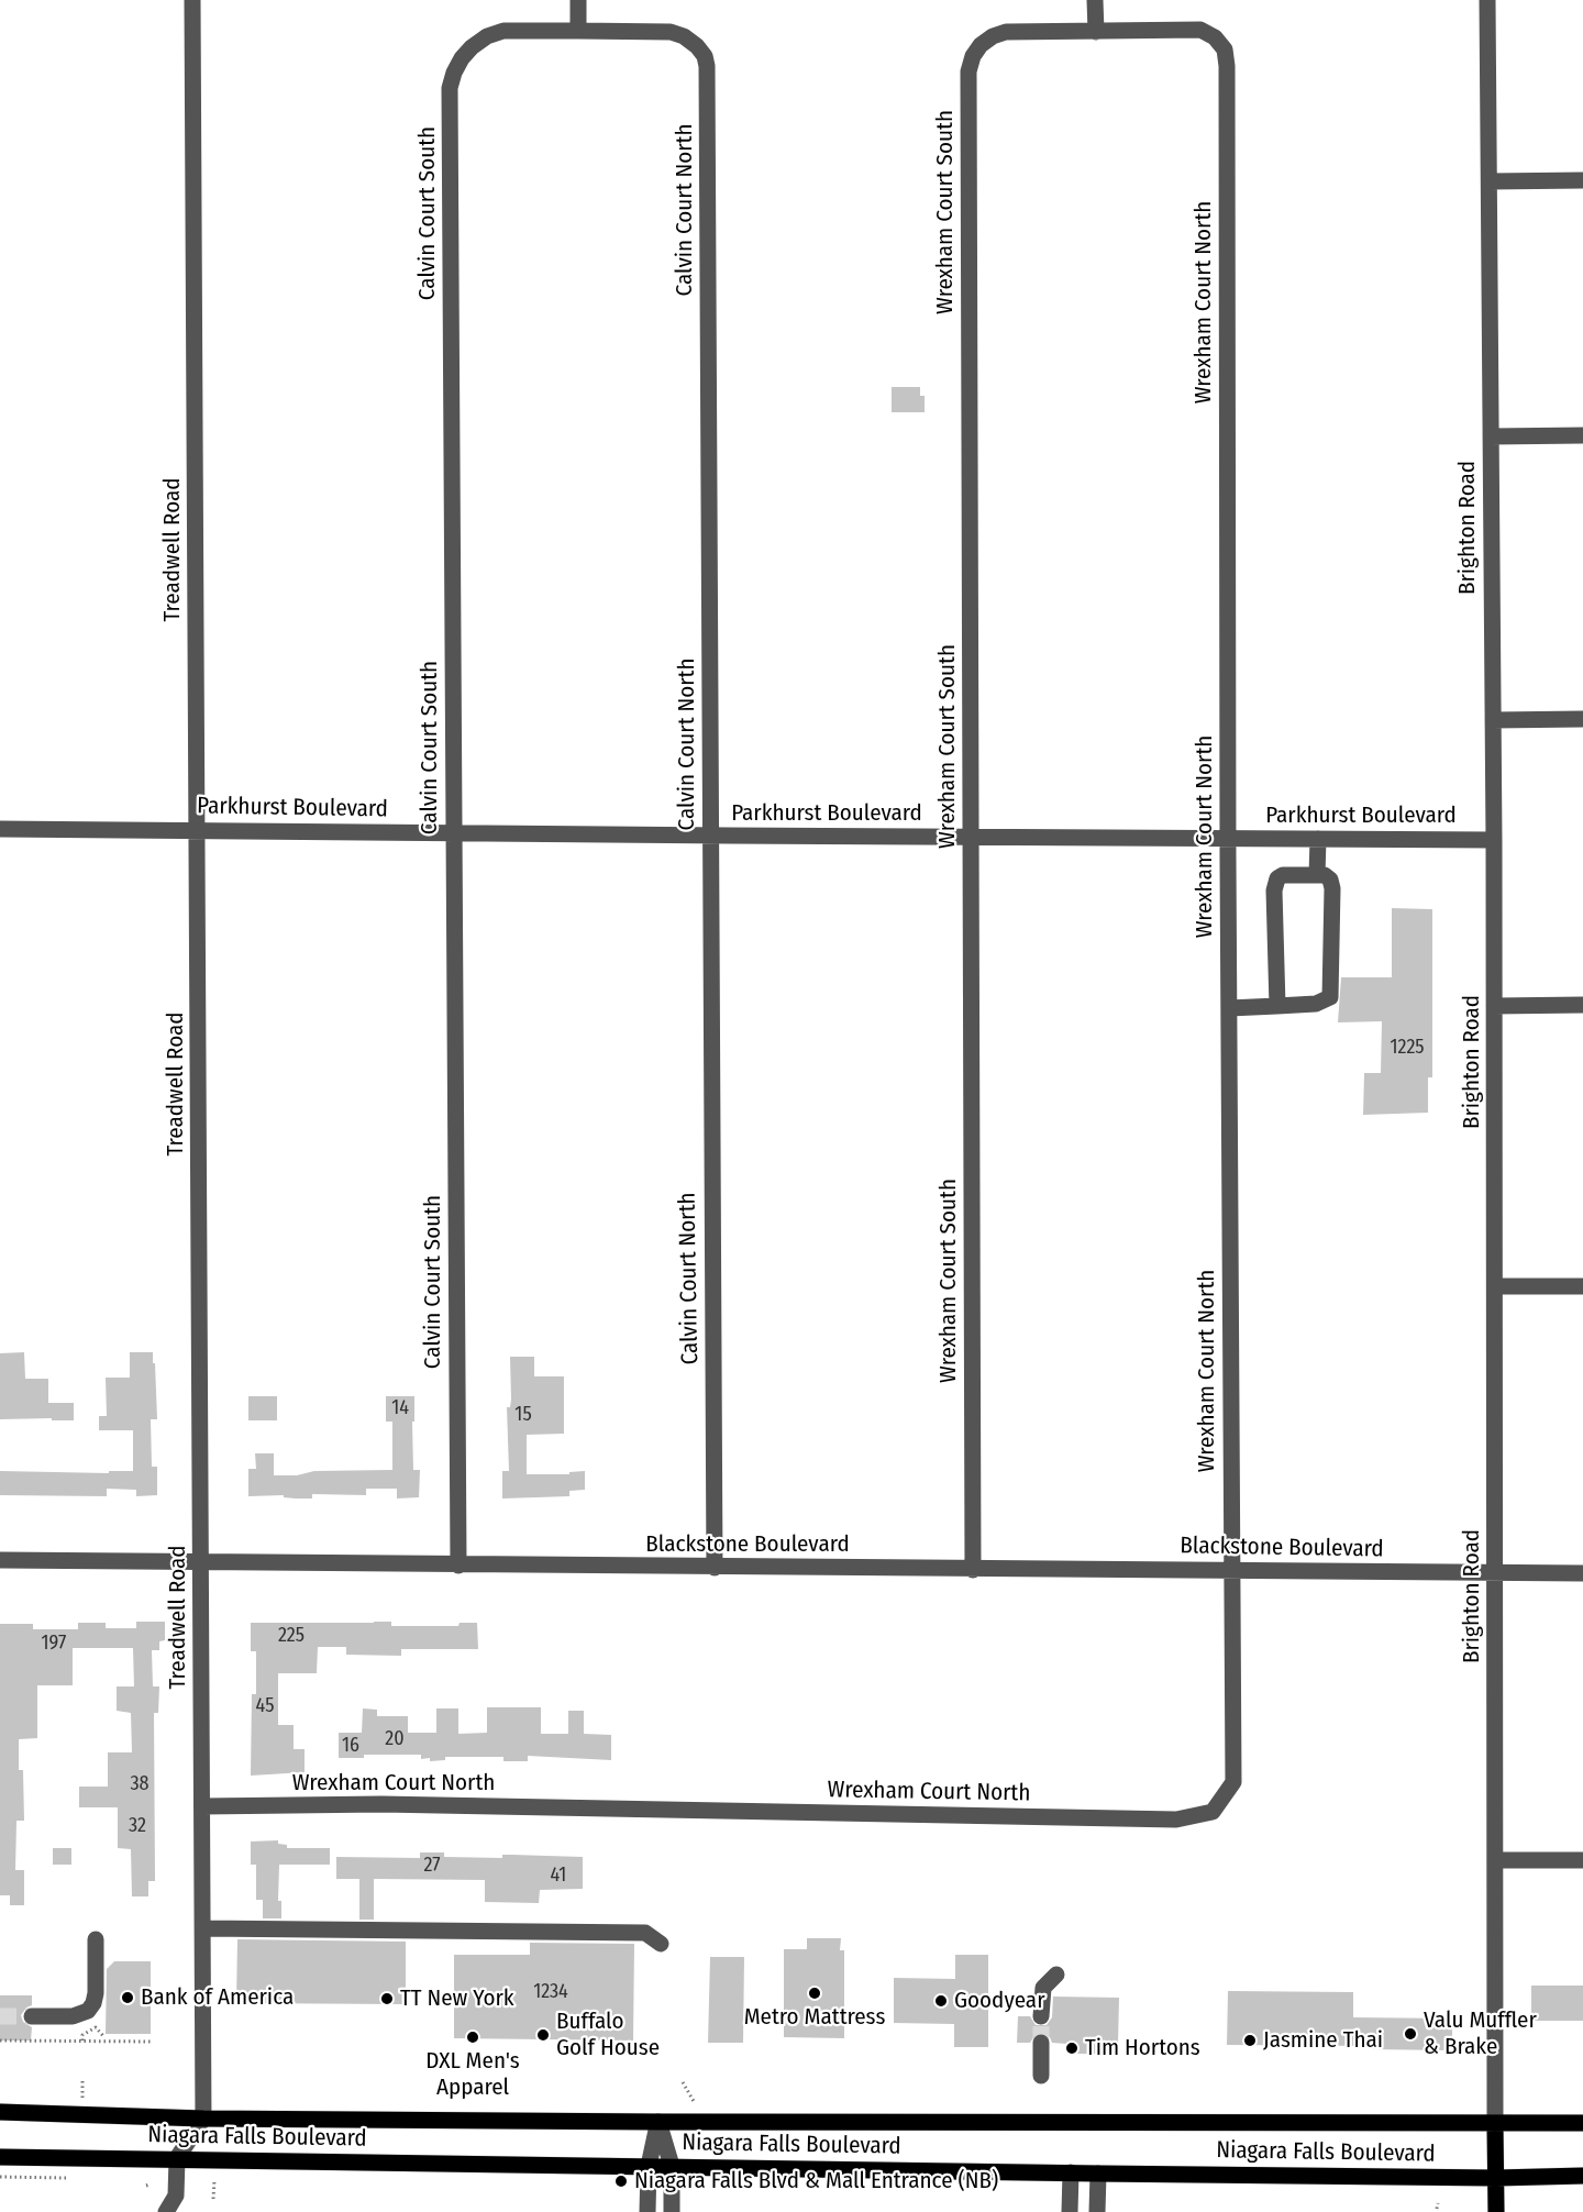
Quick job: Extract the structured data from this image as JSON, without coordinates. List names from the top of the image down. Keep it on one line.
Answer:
{"streets":{"main road":["Niagara Falls Boulevard"],"street":["Calvin Court North","Wrexham Court South","Calvin Court South","Wrexham Court North","Brighton Road","Treadwell Road","Parkhurst Boulevard","Blackstone Boulevard"]},"crossings":[["Calvin Court North","Calvin Court South"],["Calvin Court North","Parkhurst Boulevard"],["Calvin Court North","Blackstone Boulevard"],["Wrexham Court South","Wrexham Court North"],["Wrexham Court South","Parkhurst Boulevard"],["Wrexham Court South","Blackstone Boulevard"],["Calvin Court South","Parkhurst Boulevard"],["Calvin Court South","Blackstone Boulevard"],["Wrexham Court North","Treadwell Road"],["Wrexham Court North","Parkhurst Boulevard"],["Wrexham Court North","Blackstone Boulevard"],["Brighton Road","Parkhurst Boulevard"],["Brighton Road","Blackstone Boulevard"],["Brighton Road","Niagara Falls Boulevard"],["Treadwell Road","Parkhurst Boulevard"],["Treadwell Road","Blackstone Boulevard"],["Treadwell Road","Niagara Falls Boulevard"]],"places":["Metro Mattress","Bank of America","TT New York","Goodyear","Valu Muffler & Brake","Buffalo Golf House","DXL Men's Apparel","Jasmine Thai","Tim Hortons","Niagara Falls Blvd & Mall Entrance (NB)"],"house_numbers":["1225","14","15","225","197","45","20","16","38","32","27","41","1234"]}
